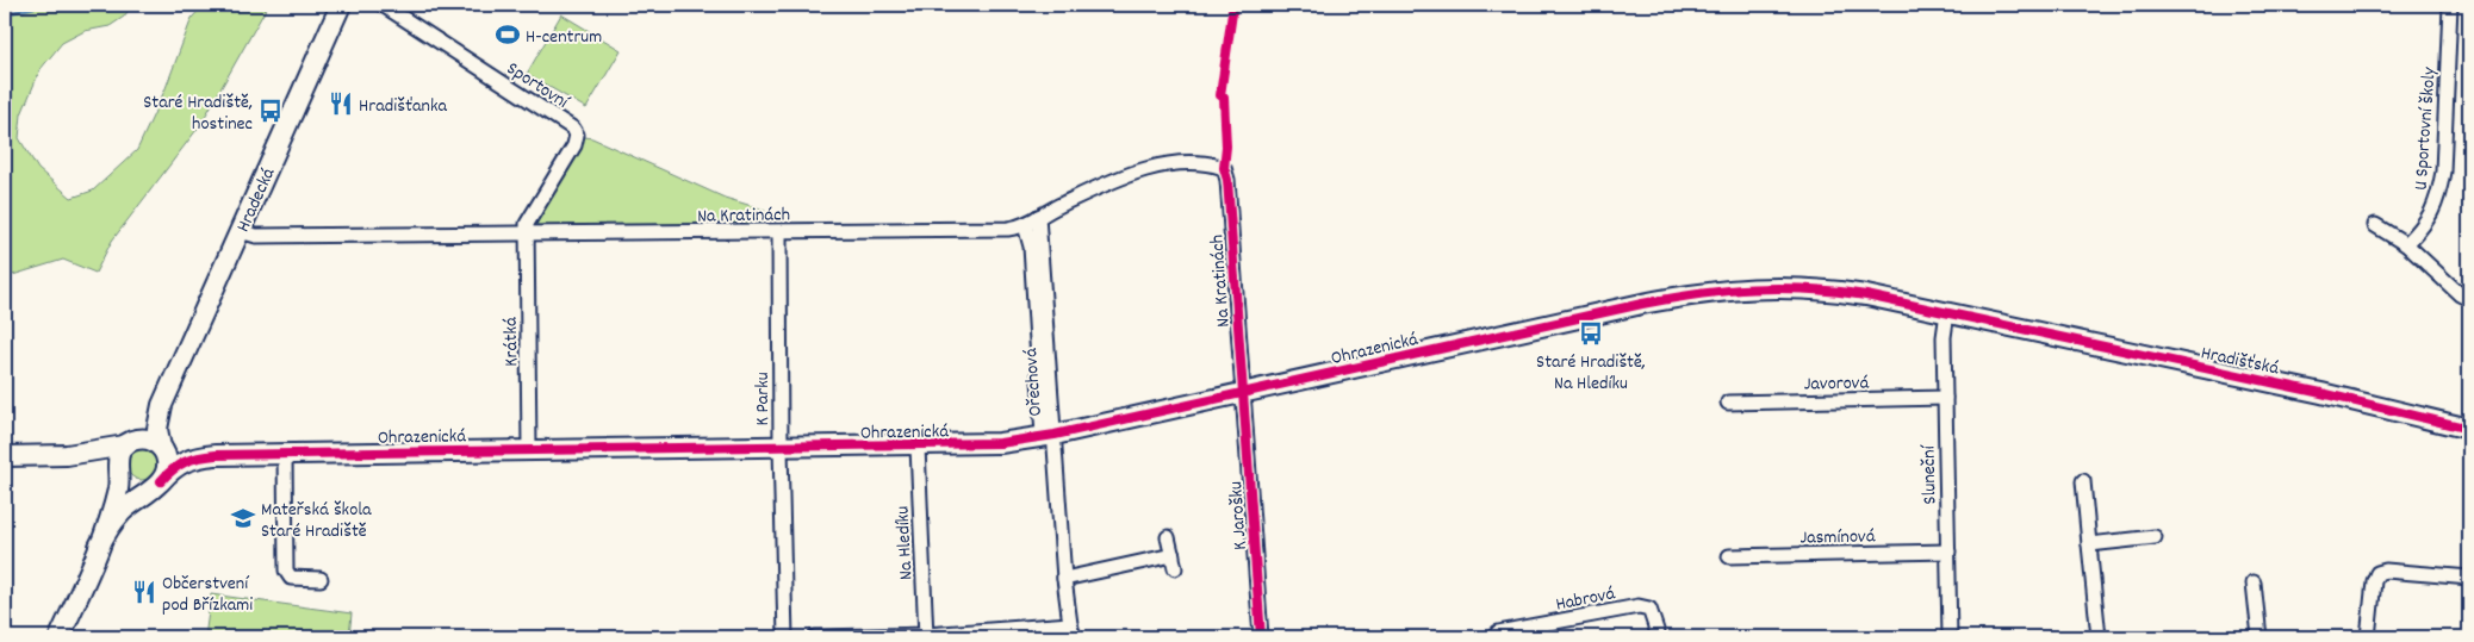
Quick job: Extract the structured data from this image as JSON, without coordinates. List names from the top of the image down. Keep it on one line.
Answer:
{"streets":{"street":["Sportovní","U Sportovní školy","Hradecká","Na Kratinách","Krátká","Ohrazenická","Hradišťská","Javorová","Ořechová","K Parku","Sluneční","K Jarošku","Jasmínová","Na Hledíku","Habrová"]},"crossings":[["Sportovní","Na Kratinách"],["Sportovní","Krátká"],["Hradecká","Na Kratinách"],["Hradecká","Ohrazenická"],["Na Kratinách","Krátká"],["Na Kratinách","Ohrazenická"],["Na Kratinách","Ořechová"],["Na Kratinách","K Parku"],["Na Kratinách","K Jarošku"],["Krátká","Ohrazenická"],["Ohrazenická","Hradišťská"],["Ohrazenická","Ořechová"],["Ohrazenická","K Parku"],["Ohrazenická","Sluneční"],["Ohrazenická","K Jarošku"],["Ohrazenická","Na Hledíku"],["Hradišťská","Sluneční"],["Javorová","Sluneční"],["Ořechová","Na Hledíku"],["Sluneční","Jasmínová"]],"places":{"sports":["H-centrum"],"restaurant":["Hradišťanka","Občerstvení pod Břízkami"],"bus stop":["Staré Hradiště, hostinec","Staré Hradiště, Na Hledíku"],"school or university":["Mateřská škola Staré Hradiště"]}}
